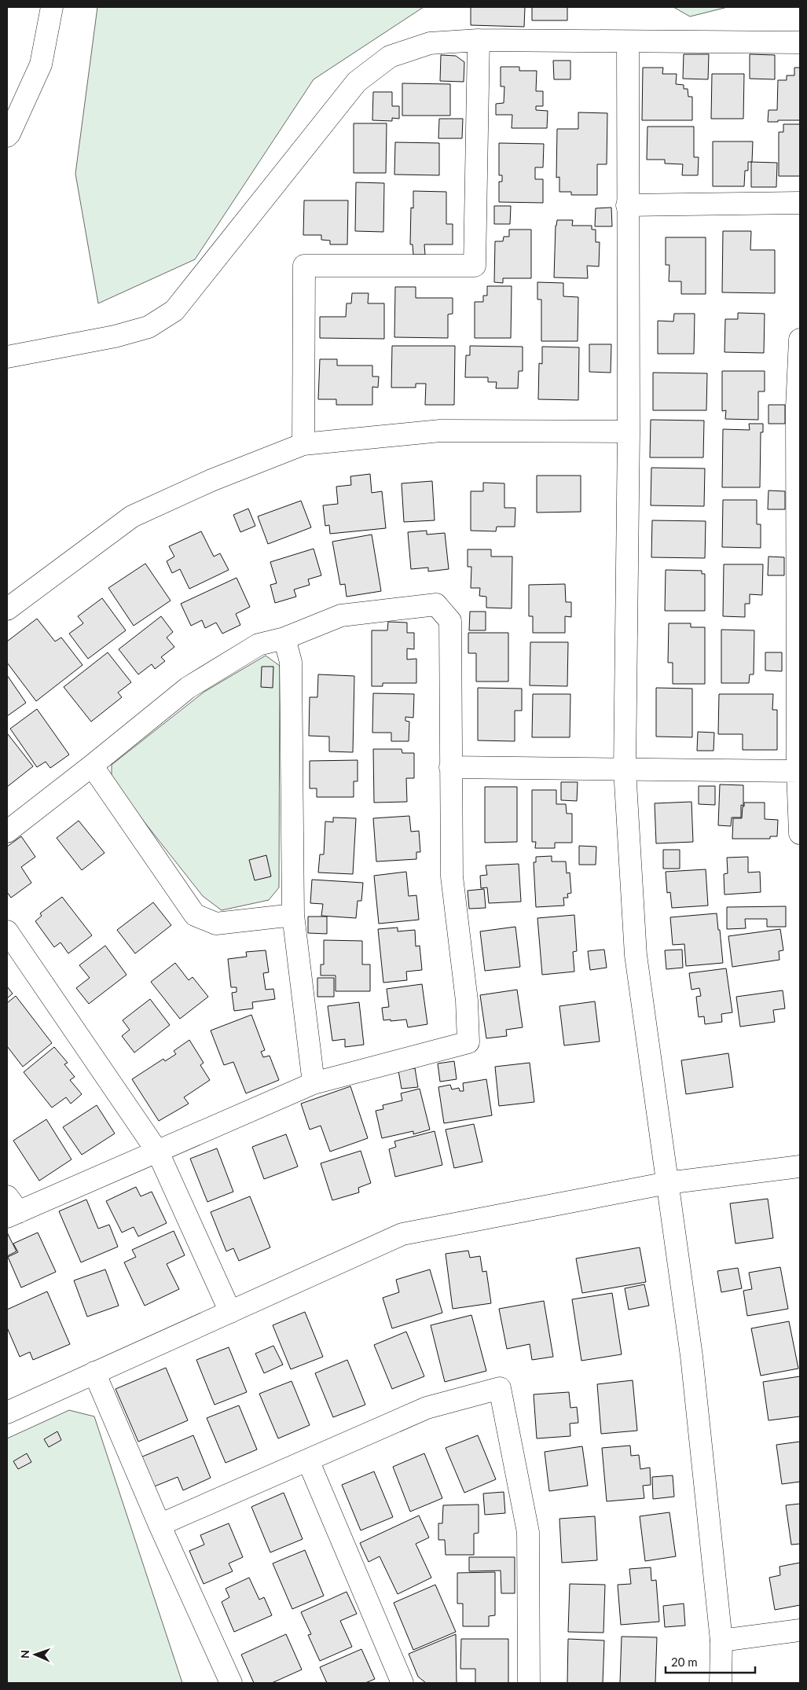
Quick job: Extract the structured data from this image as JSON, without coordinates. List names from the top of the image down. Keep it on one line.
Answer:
{"scale_bar":"20 m","north":"left"}
